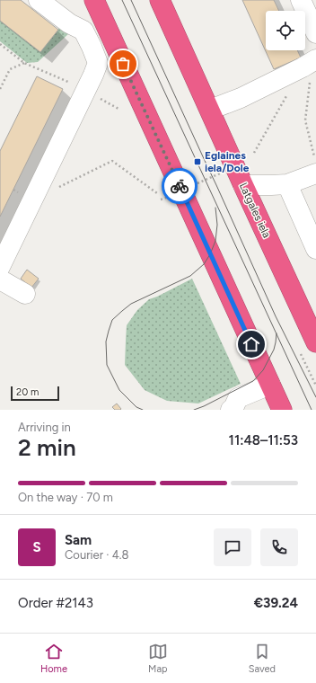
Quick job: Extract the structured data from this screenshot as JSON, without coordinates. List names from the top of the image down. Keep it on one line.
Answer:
{"streets":{"highway":["Latgales iela"]},"places":{"transit":["Eglaines iela/Dole"]},"scale_bar":"20 m","page":{"scale":"20 m","heading":["2 min","Arriving in","11:48–11:53"],"panel":["Sam","Courier · 4.8","Order #2143","€39.24"],"bar":"On the way · 70 m","round":"S","tabs":["Home","Map","Saved"]}}
